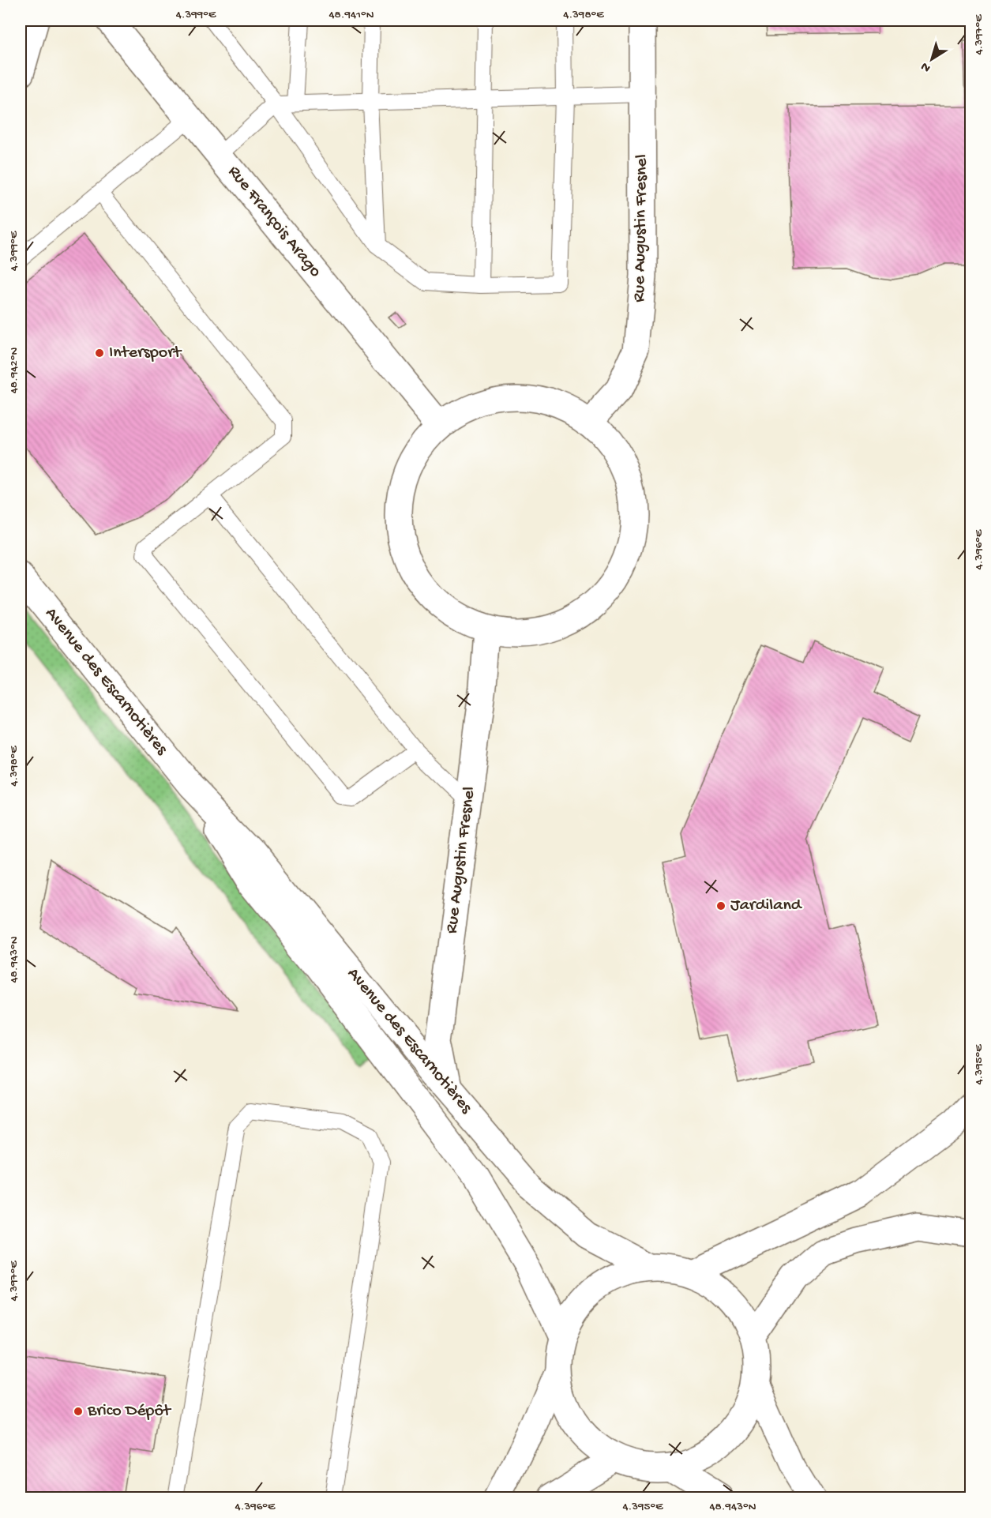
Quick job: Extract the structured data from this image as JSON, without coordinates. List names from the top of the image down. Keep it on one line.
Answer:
{"streets":{"main road":["Rue François Arago","Rue Augustin Fresnel","Avenue des Escarnotières"]},"crossings":[["Rue Augustin Fresnel","Avenue des Escarnotières"]],"places":["Intersport","Jardiland","Brico Dépôt"],"north":"bottom left","coordinates":["4.399°E","48.941°N","4.398°E","4.397°E","48.942°N","4.396°E","48.943°N","4.395°E"]}
